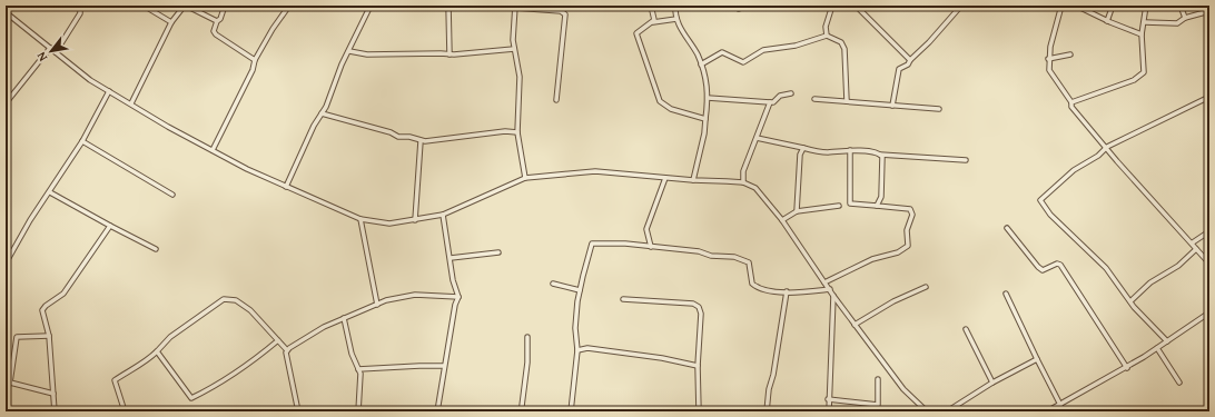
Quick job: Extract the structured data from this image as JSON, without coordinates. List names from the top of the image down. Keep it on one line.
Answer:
{"north":"bottom left"}
